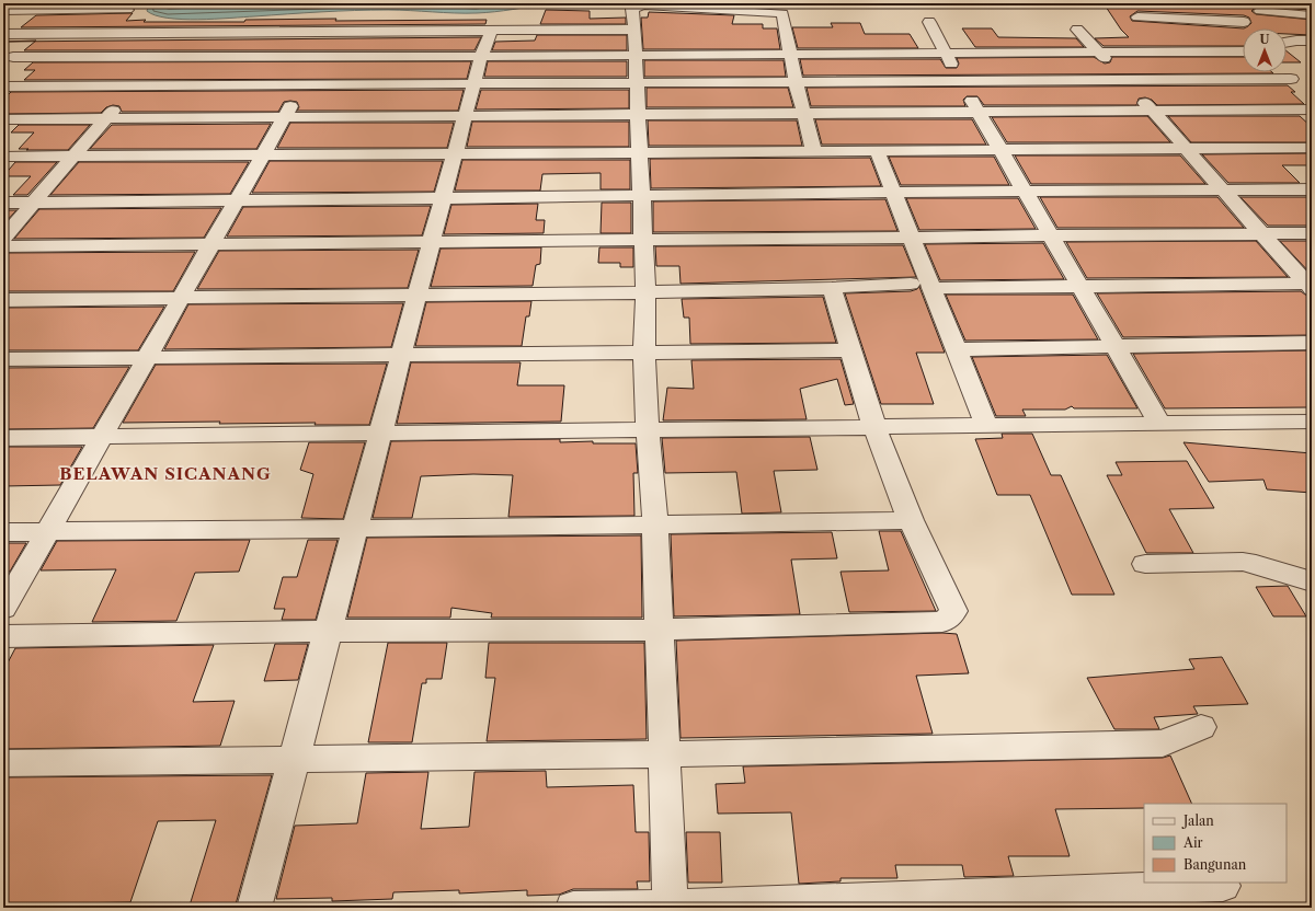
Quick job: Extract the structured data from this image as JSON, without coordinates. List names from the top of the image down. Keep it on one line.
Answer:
{"districts":["BELAWAN SICANANG"],"legend":["Jalan","Air","Bangunan"],"north":"top"}
